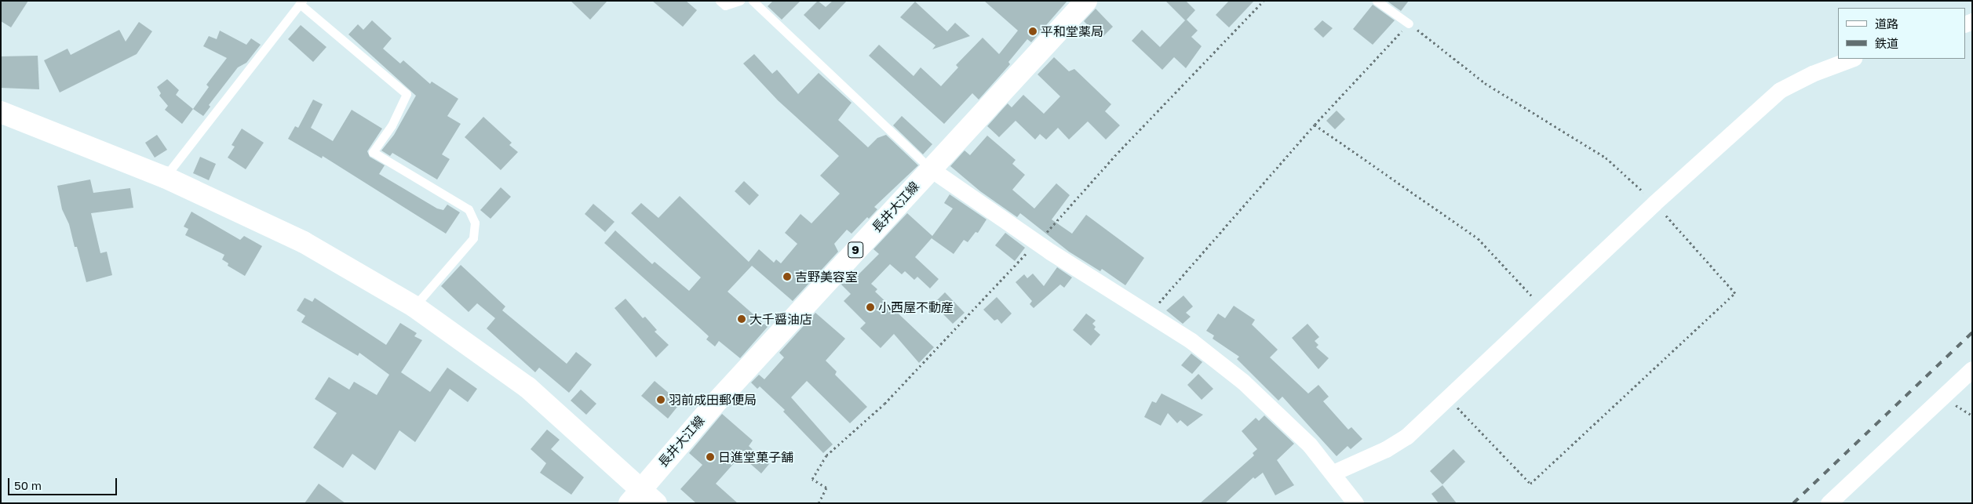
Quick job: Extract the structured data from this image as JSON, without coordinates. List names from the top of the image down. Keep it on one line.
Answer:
{"streets":{"street":["長井大江線","9"]},"places":["平和堂薬局","吉野美容室","小西屋不動産","大千醤油店","羽前成田郵便局","日進堂菓子舗"],"legend":["道路","鉄道"],"scale_bar":"50 m"}
